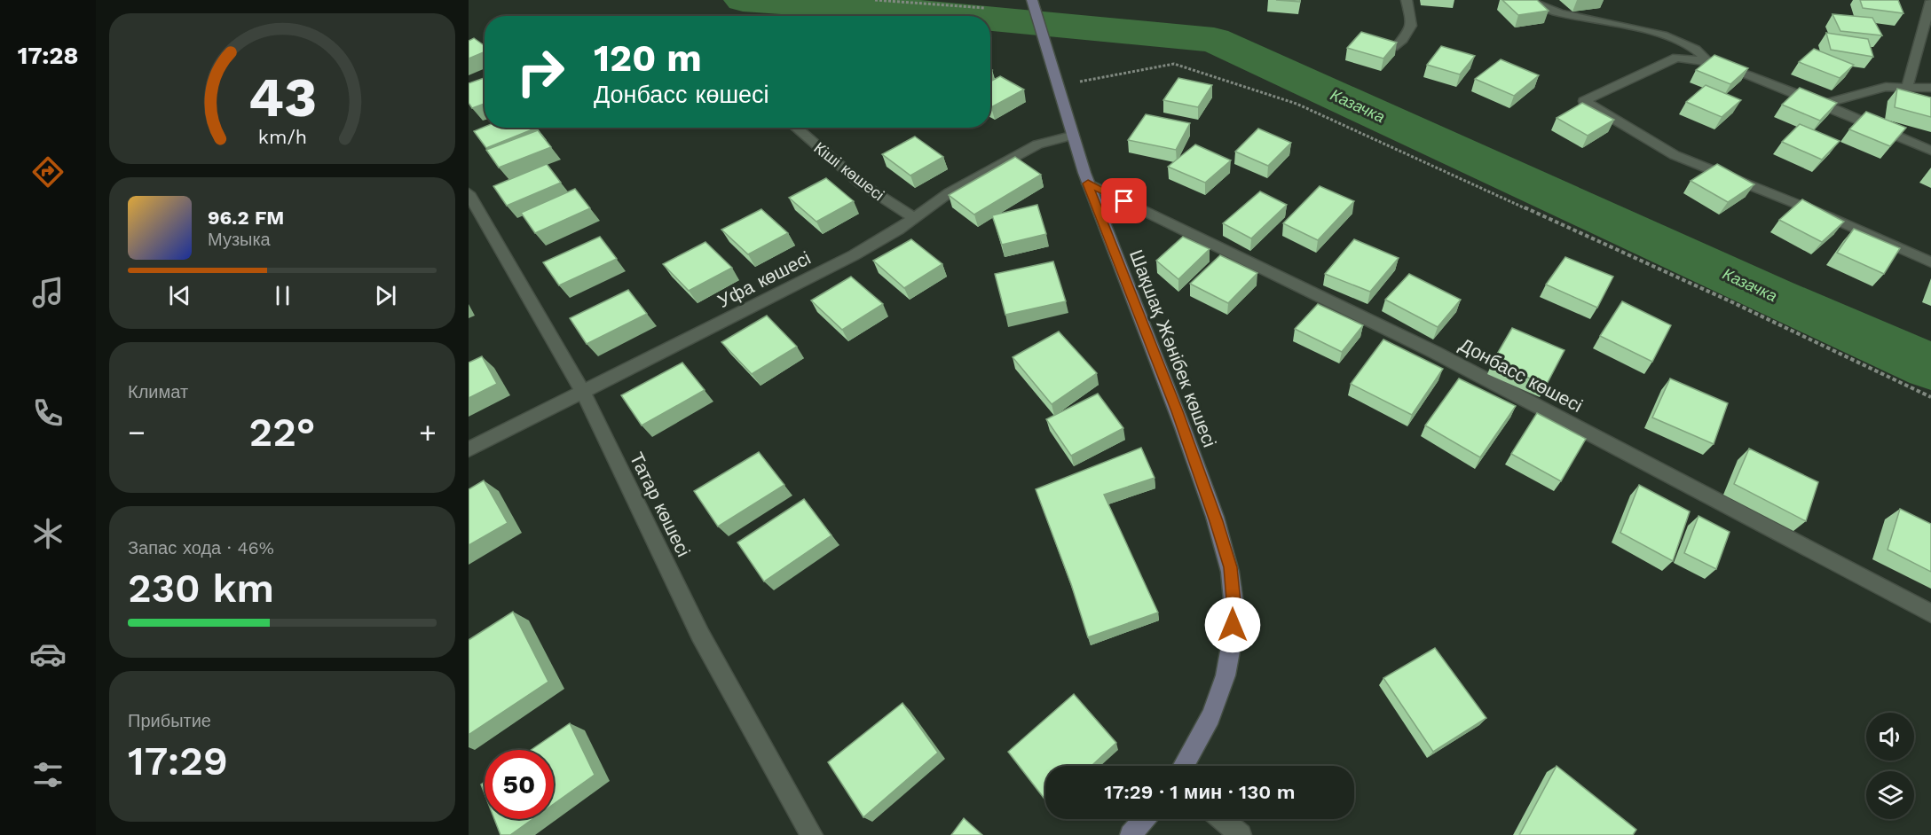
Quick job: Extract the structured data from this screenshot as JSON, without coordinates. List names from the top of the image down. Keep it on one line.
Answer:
{"streets":{"main road":["Шақшақ Жәнібек көшесі"],"street":["Кіші көшесі","Уфа көшесі","Донбасс көшесі","Татар көшесі"]},"crossings":[["Кіші көшесі","Уфа көшесі"],["Уфа көшесі","Шақшақ Жәнібек көшесі"],["Уфа көшесі","Татар көшесі"],["Шақшақ Жәнібек көшесі","Донбасс көшесі"]],"water":["Казачка"],"page":{"tabs":"17:28","turn":["120 m","Донбасс көшесі"],"song":["96.2 FM","Музыка"],"tile":["Климат",["Запас хода · 46%","230 km"],["Прибытие","17:29"]],"heat":["−","22°","+"],"limit":"50","trip":"17:29 · 1 мин · 130 m","gauge":["43","km/h"]}}
